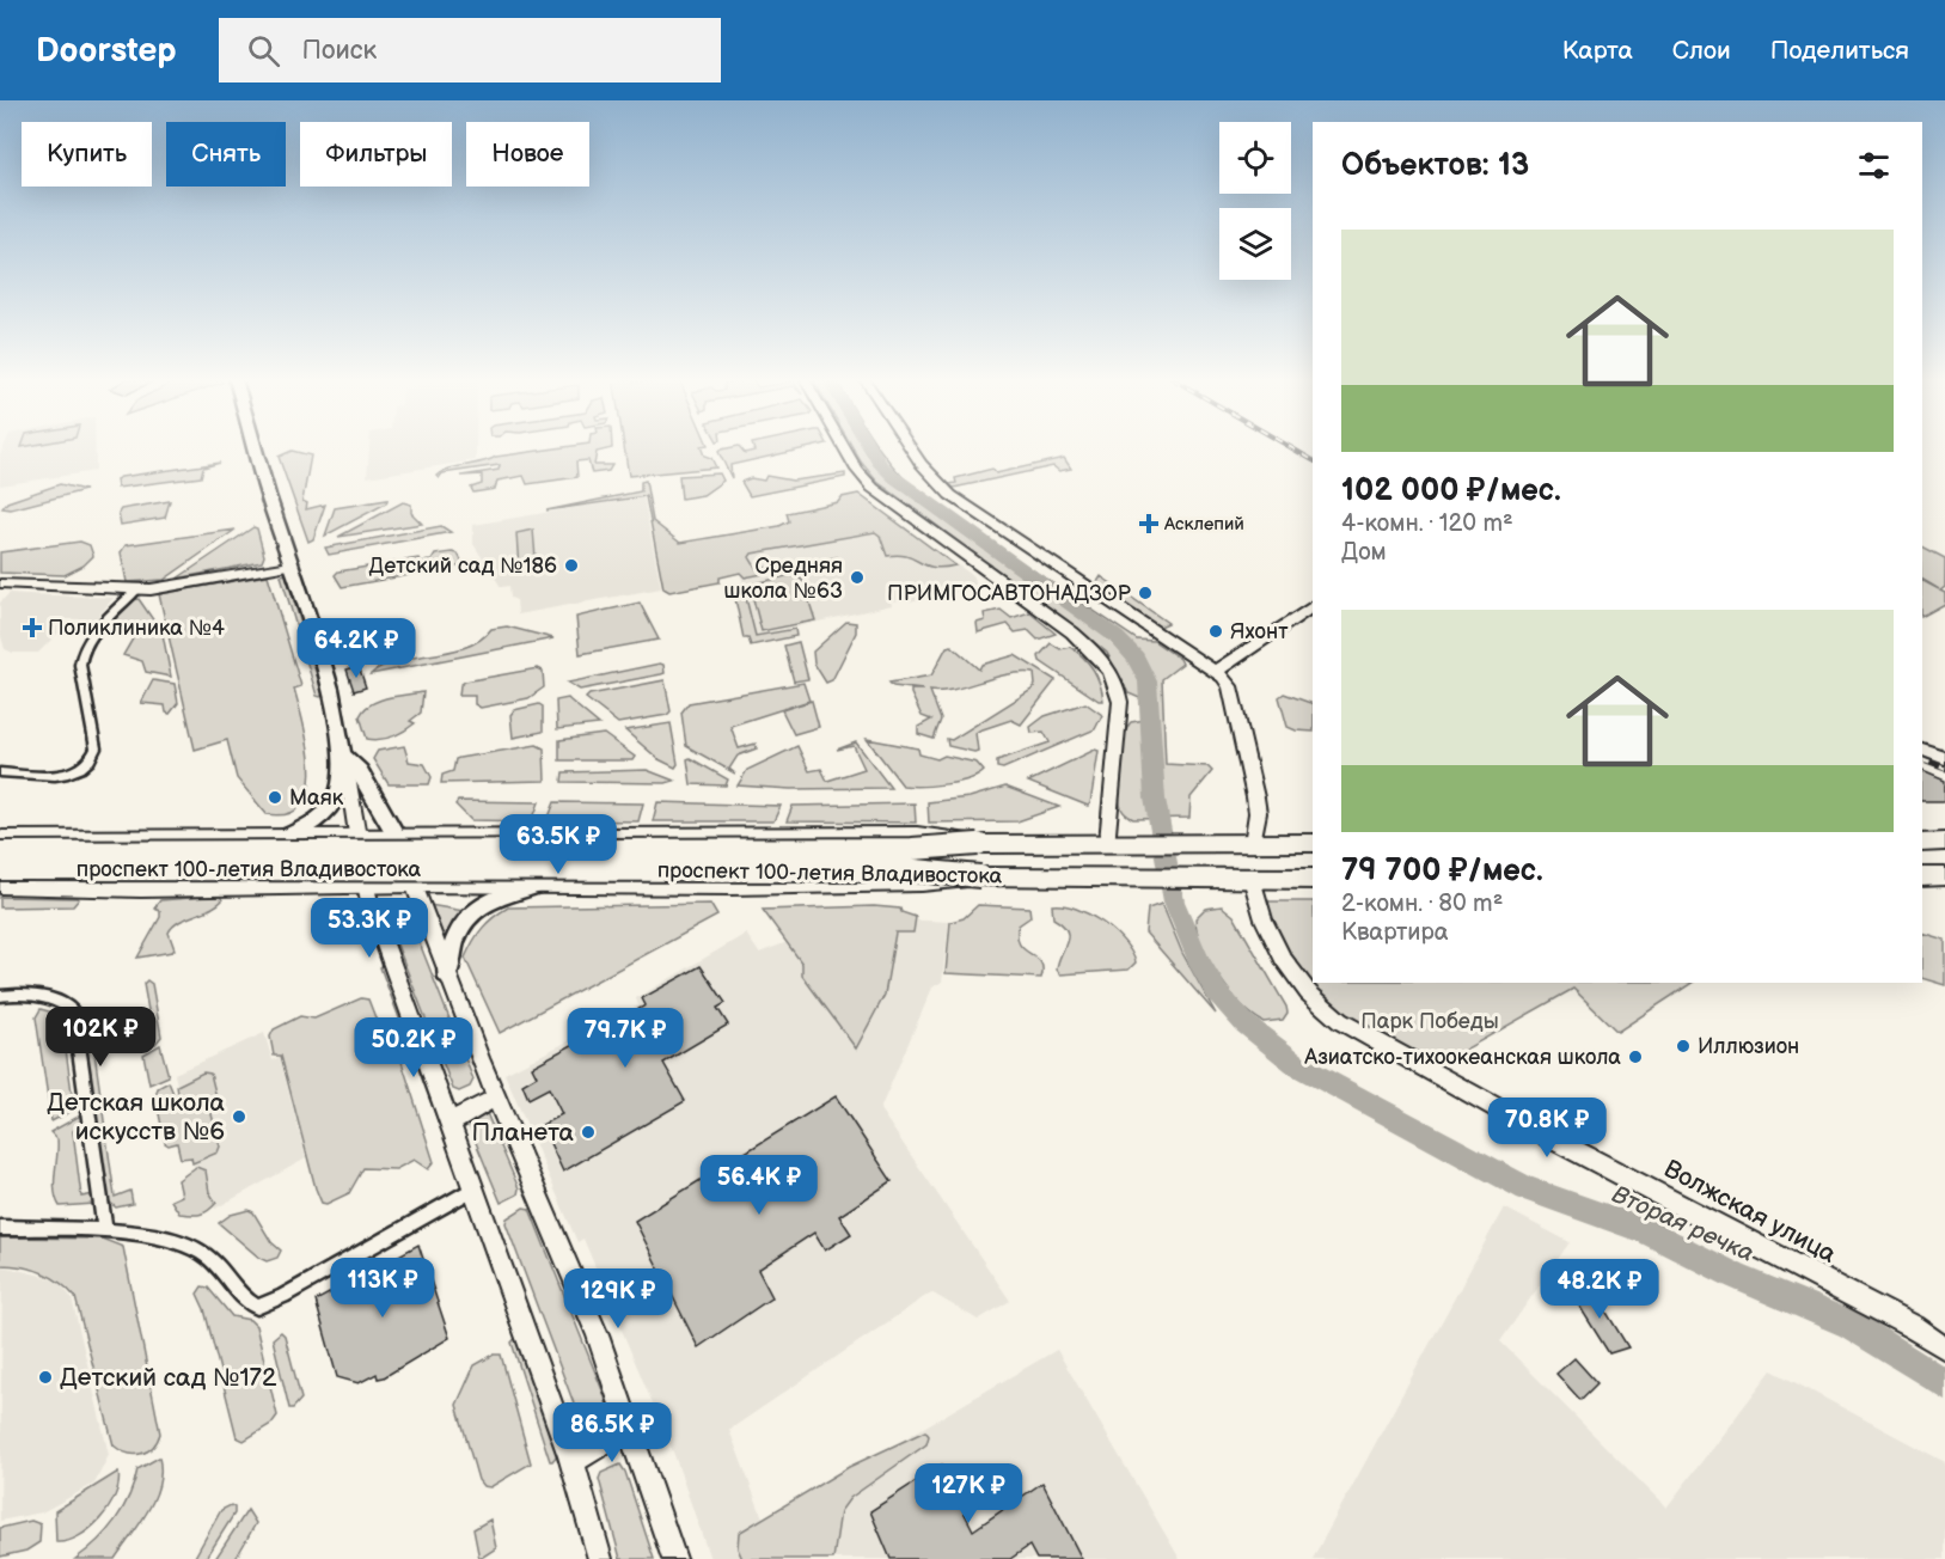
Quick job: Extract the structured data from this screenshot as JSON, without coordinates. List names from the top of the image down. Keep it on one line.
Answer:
{"streets":{"highway":["проспект 100-летия Владивостока"],"main road":["Волжская улица"]},"crossings":[["проспект 100-летия Владивостока","Волжская улица"]],"water":["Вторая речка"],"parks":["Парк Победы"],"places":{"health":["Асклепий","Поликлиника №4"],"other":["Детский сад №186","Средняя школа №63","ПРИМГОСАВТОНАДЗОР","Яхонт","Маяк","Иллюзион","Азиатско-тихоокеанская школа","Детская школа искусств №6","Планета","Детский сад №172"]},"page":{"header":"Doorstep","search":"Поиск","nav":["Карта","Слои","Поделиться"],"chip":["Купить","Снять","Фильтры","Новое"],"heading":"Объектов: 13","list":[{"name":"102 000 ₽/мес.","note":"4-комн. · 120 m² · Дом"},{"name":"79 700 ₽/мес.","note":"2-комн. · 80 m² · Квартира"}],"price":["64.2K ₽","63.5K ₽","53.3K ₽","102K ₽","79.7K ₽","50.2K ₽","70.8K ₽","56.4K ₽","113K ₽","48.2K ₽","129K ₽","86.5K ₽","127K ₽"]}}
